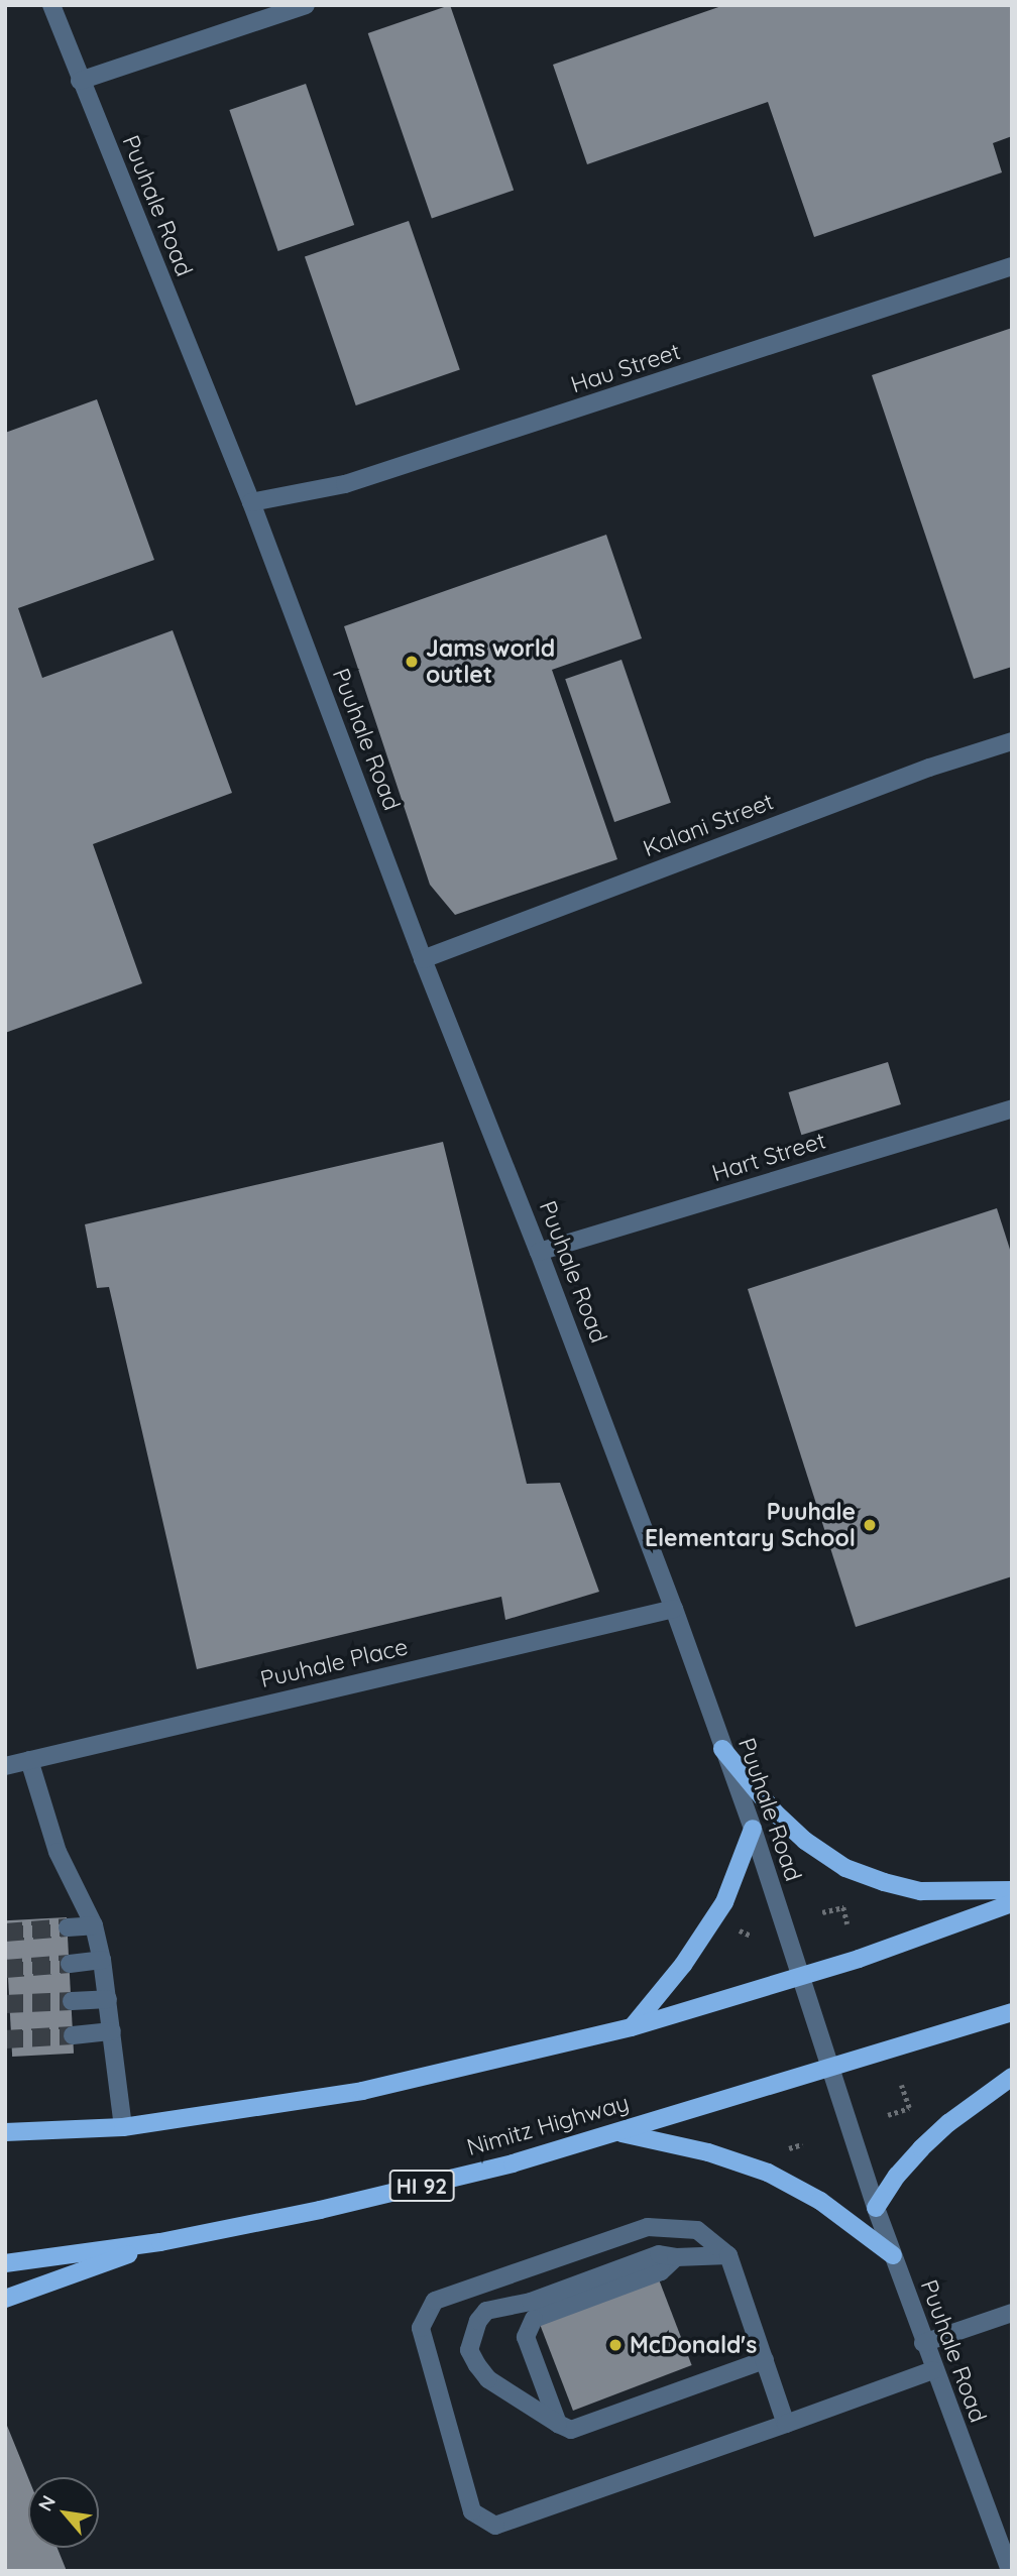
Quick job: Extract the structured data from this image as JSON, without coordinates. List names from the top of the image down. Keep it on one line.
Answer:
{"streets":{"main road":["Nimitz Highway","HI 92"],"street":["Puuhale Road","Hau Street","Kalani Street","Hart Street","Puuhale Place"]},"crossings":[["Puuhale Road","Hau Street"],["Puuhale Road","Kalani Street"],["Puuhale Road","Hart Street"],["Puuhale Road","Puuhale Place"],["Puuhale Road","Nimitz Highway"]],"places":["Jams world outlet","Puuhale Elementary School","McDonald's"],"north":"top left"}
